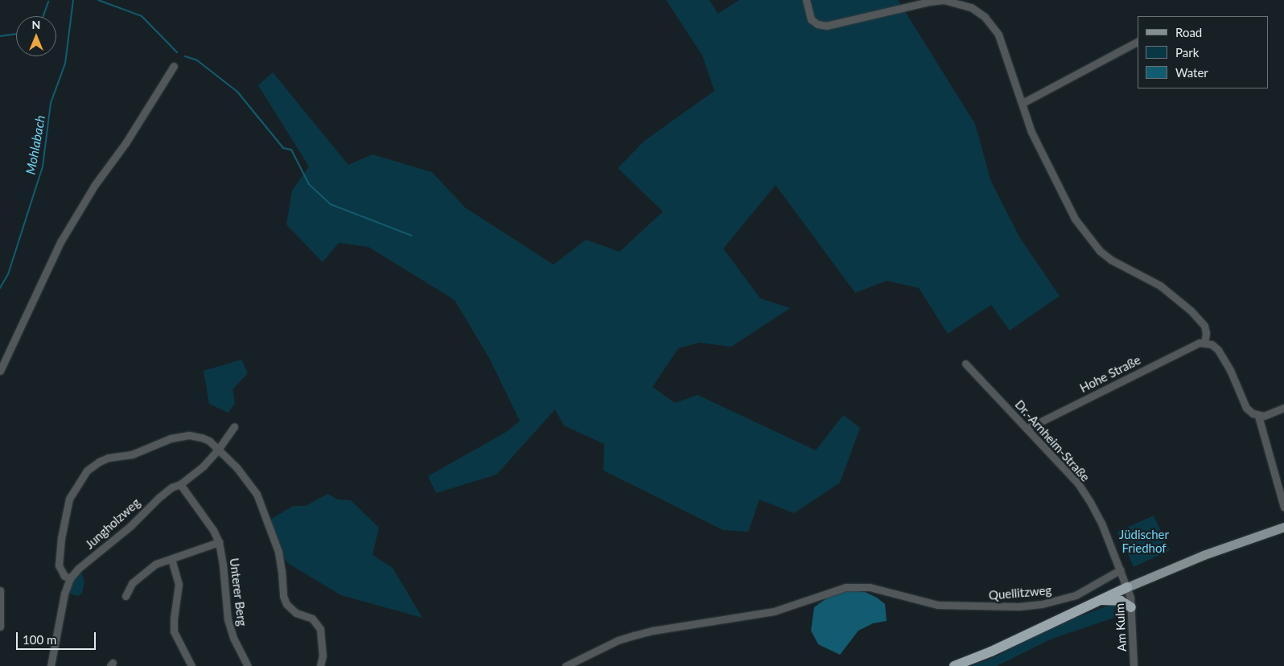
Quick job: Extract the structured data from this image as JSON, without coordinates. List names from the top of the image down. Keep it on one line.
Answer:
{"streets":{"street":["Hohe Straße","Dr.-Arnheim-Straße","Jungholzweg","Unterer Berg","Quellitzweg","Am Kulm"]},"crossings":[["Hohe Straße","Dr.-Arnheim-Straße"],["Dr.-Arnheim-Straße","Quellitzweg"],["Dr.-Arnheim-Straße","Am Kulm"],["Jungholzweg","Unterer Berg"]],"water":["Mohlabach"],"parks":["Jüdischer Friedhof"],"legend":["Road","Park","Water"],"scale_bar":"100 m","north":"top"}
